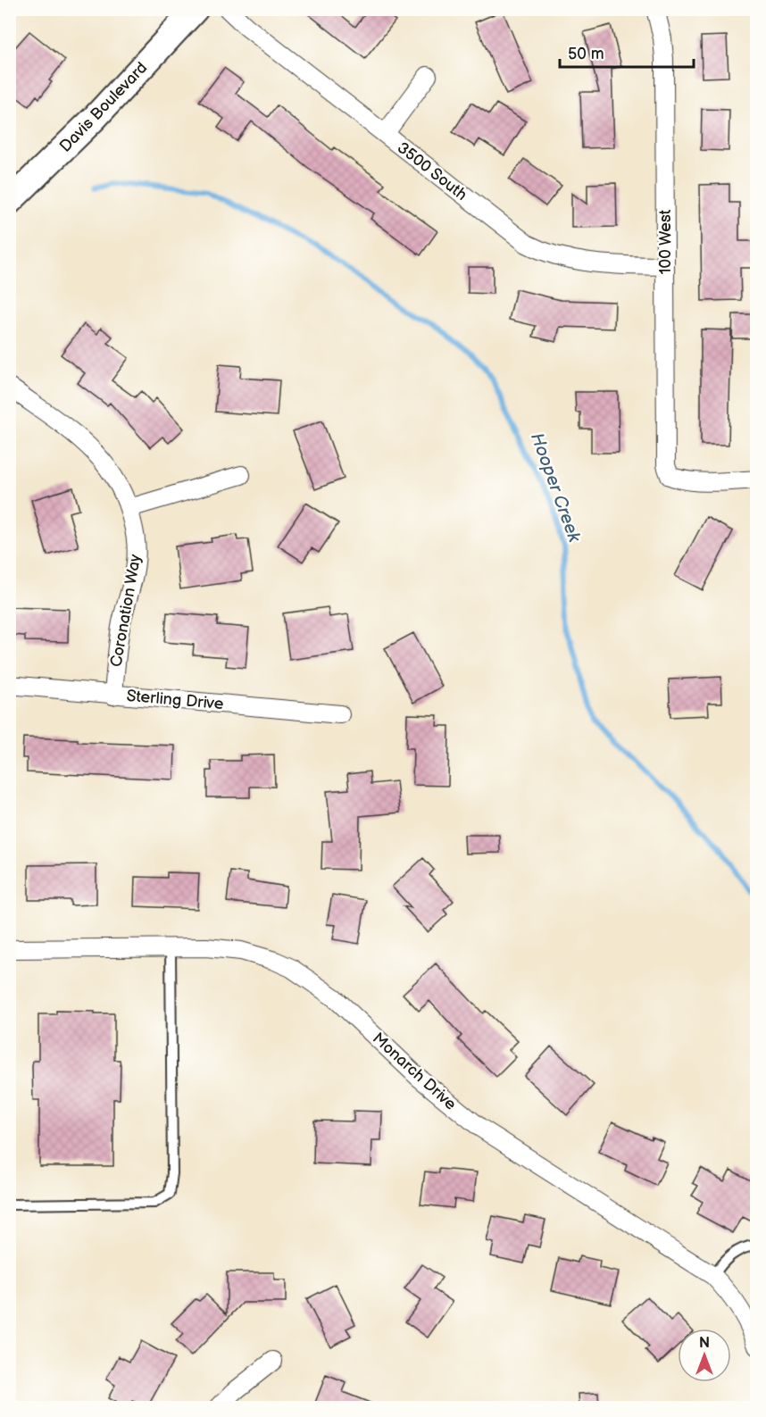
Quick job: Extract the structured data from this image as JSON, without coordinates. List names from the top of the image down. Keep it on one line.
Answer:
{"streets":{"street":["Davis Boulevard","3500 South","100 West","Coronation Way","Sterling Drive","Monarch Drive"]},"crossings":[["3500 South","100 West"],["Coronation Way","Sterling Drive"]],"water":["Hooper Creek"],"scale_bar":"50 m","north":"top"}
